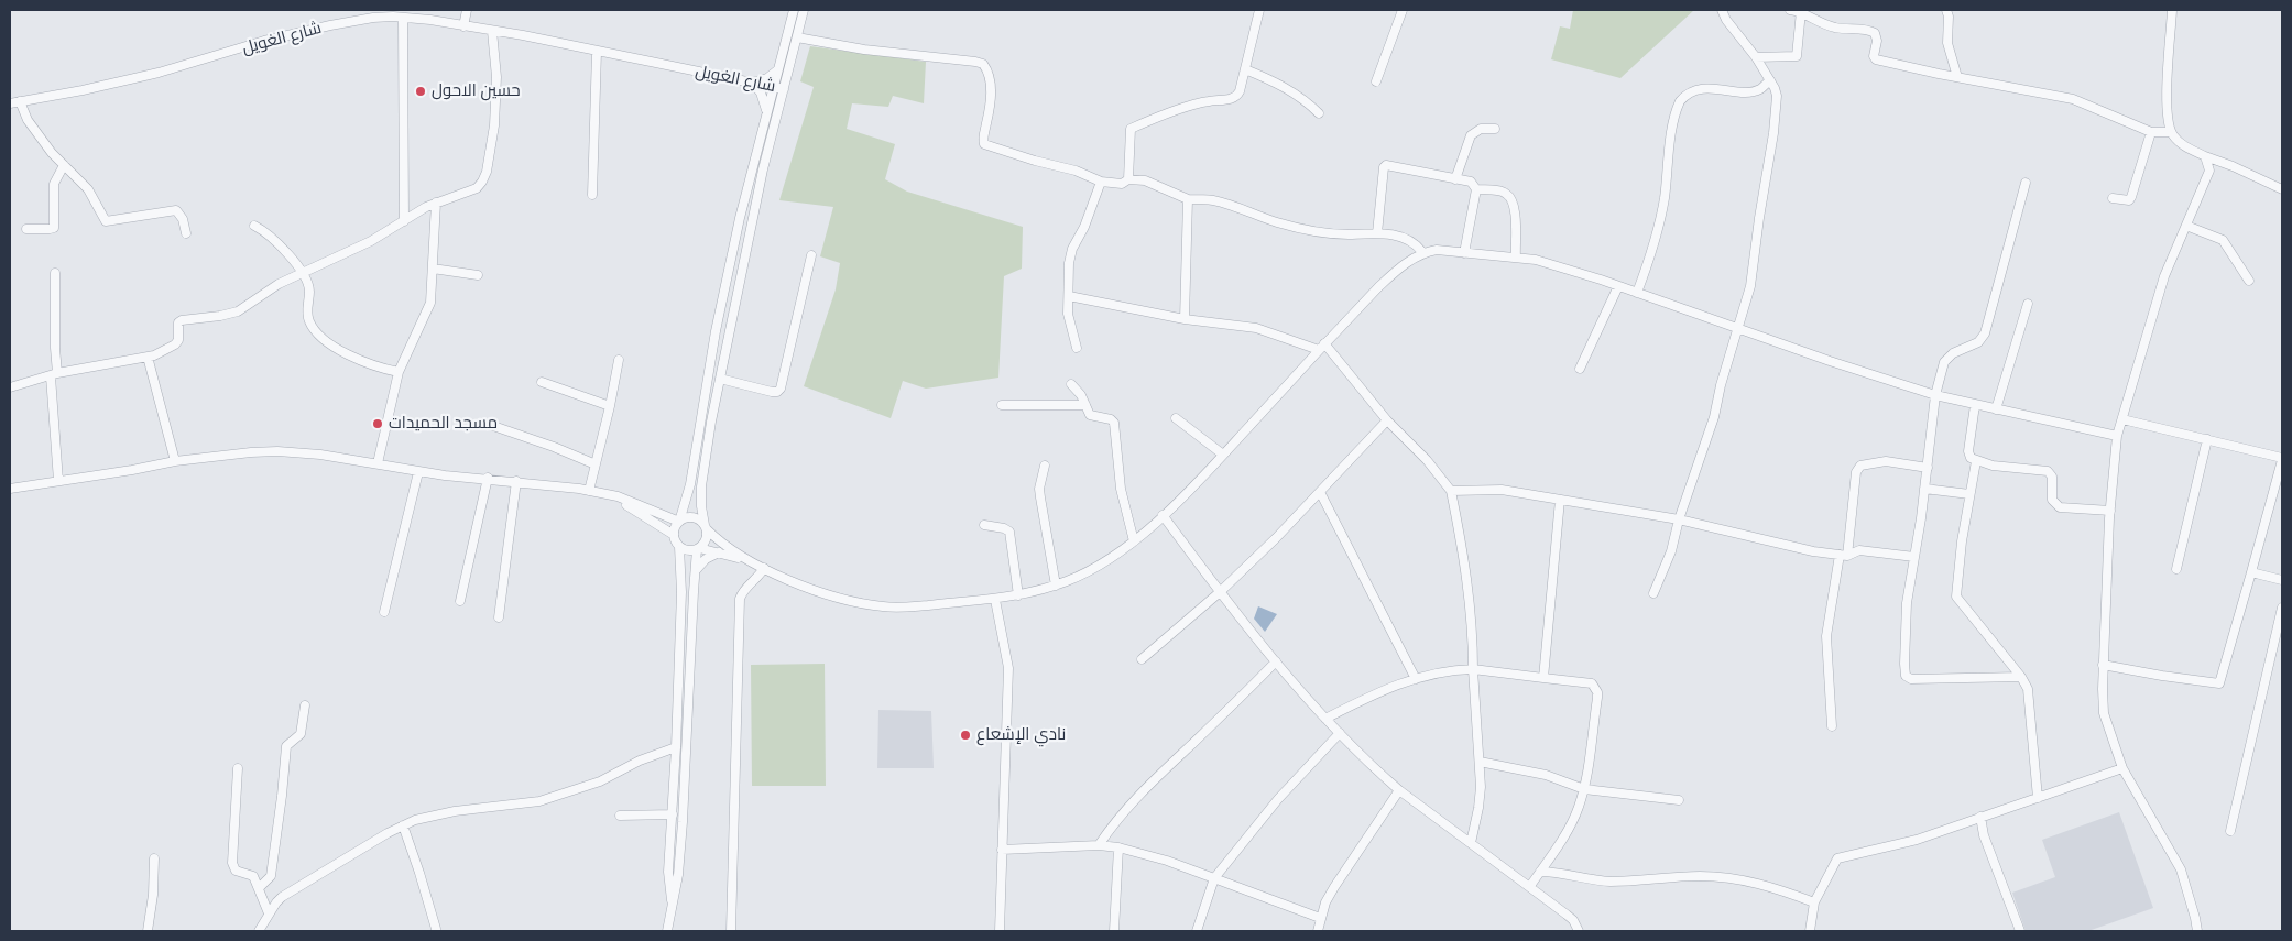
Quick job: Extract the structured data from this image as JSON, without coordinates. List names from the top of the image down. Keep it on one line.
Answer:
{"streets":{"street":["شارع الغويل"]},"places":["حسين الاحول","مسجد الحميدات","نادي الإشعاع"]}
